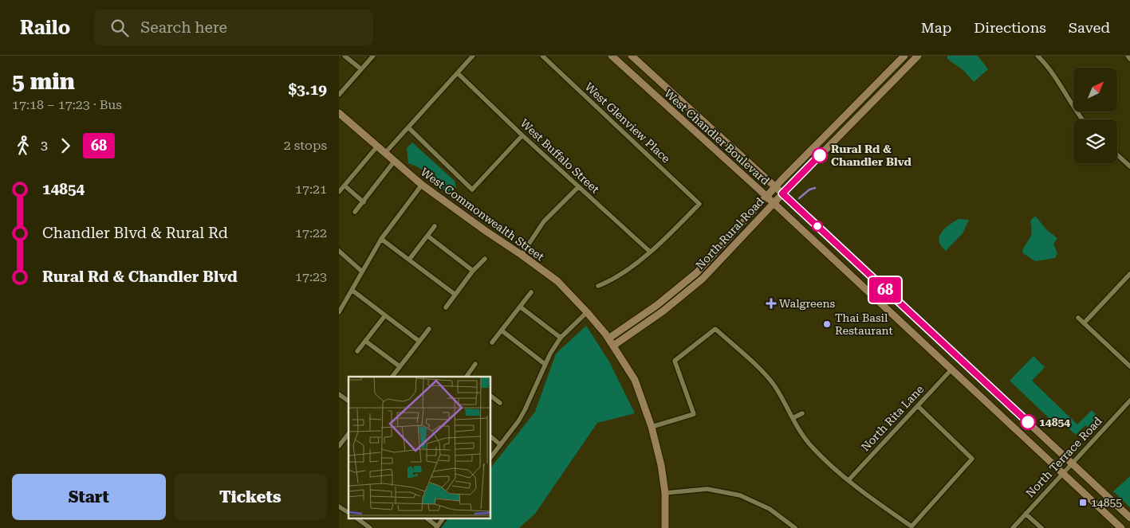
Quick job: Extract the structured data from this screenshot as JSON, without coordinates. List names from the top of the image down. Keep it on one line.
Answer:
{"streets":{"main road":["West Chandler Boulevard","West Commonwealth Street","North Rural Road"],"street":["West Glenview Place","West Buffalo Street","North Rita Lane","North Terrace Road"]},"crossings":[["West Glenview Place","West Buffalo Street"],["West Chandler Boulevard","North Rural Road"],["West Chandler Boulevard","North Rita Lane"],["West Chandler Boulevard","North Terrace Road"],["West Commonwealth Street","North Rural Road"]],"places":{"other":["Rural Rd & Chandler Blvd","Thai Basil Restaurant","14854"],"health":["Walgreens"],"transit":["14855"]},"lines":["bus line 68"],"north":"top right","page":{"header":"Railo","search":"Search here","nav":["Map","Directions","Saved"],"heading":["5 min","17:18 – 17:23 · Bus","$3.19"],"on_map":"68","legs":["3","68","2 stops"],"list":[{"name":"14854","value":"17:21"},{"name":"Chandler Blvd & Rural Rd","value":"17:22"},{"name":"Rural Rd & Chandler Blvd","value":"17:23"}],"buttons":["Start","Tickets"]}}
